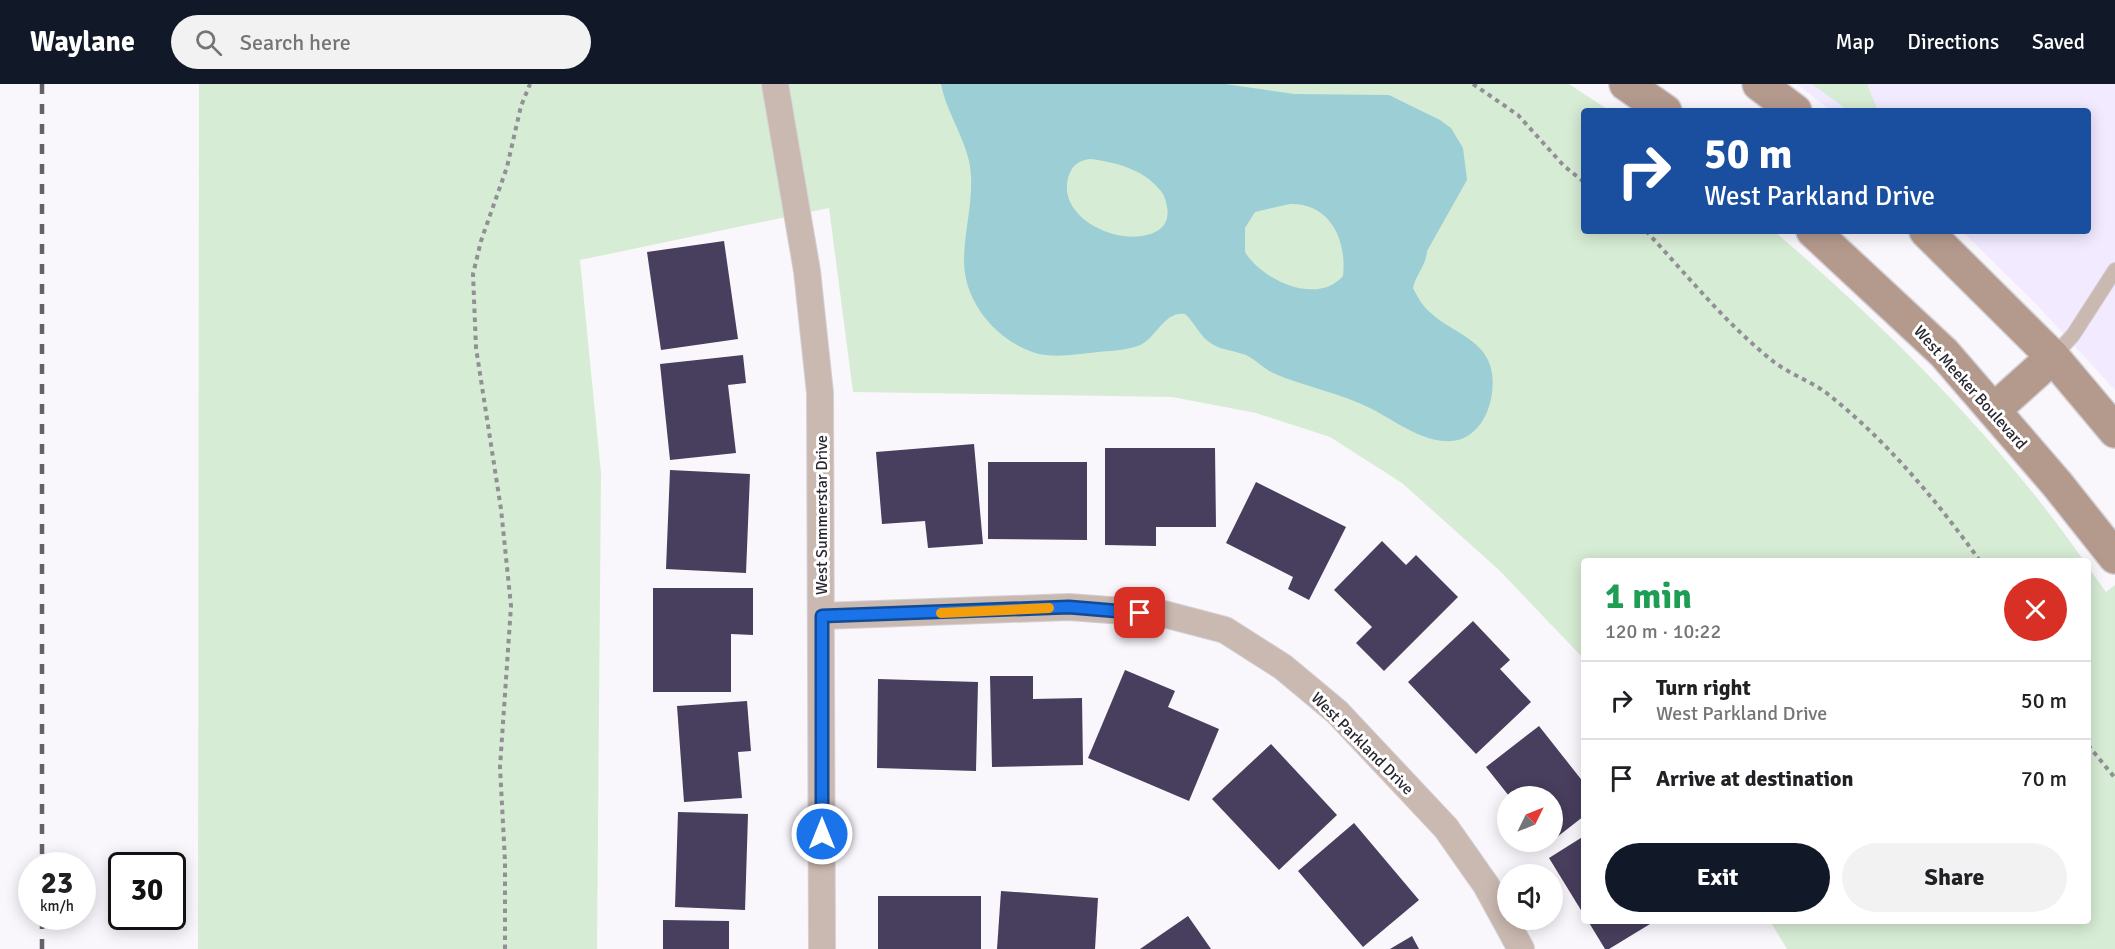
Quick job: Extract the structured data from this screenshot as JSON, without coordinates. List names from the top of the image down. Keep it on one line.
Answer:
{"streets":{"main road":["West Meeker Boulevard"],"street":["West Summerstar Drive","West Parkland Drive"]},"crossings":[["West Summerstar Drive","West Parkland Drive"]],"north":"top right","page":{"header":"Waylane","search":"Search here","nav":["Map","Directions","Saved"],"turn":["50 m","West Parkland Drive"],"heading":["1 min","120 m · 10:22"],"list":[{"name":"Turn right","note":"West Parkland Drive","value":"50 m"},{"name":"Arrive at destination","value":"70 m"}],"buttons":["Exit","Share"],"speed":"23 km/h","limit":"30"}}
